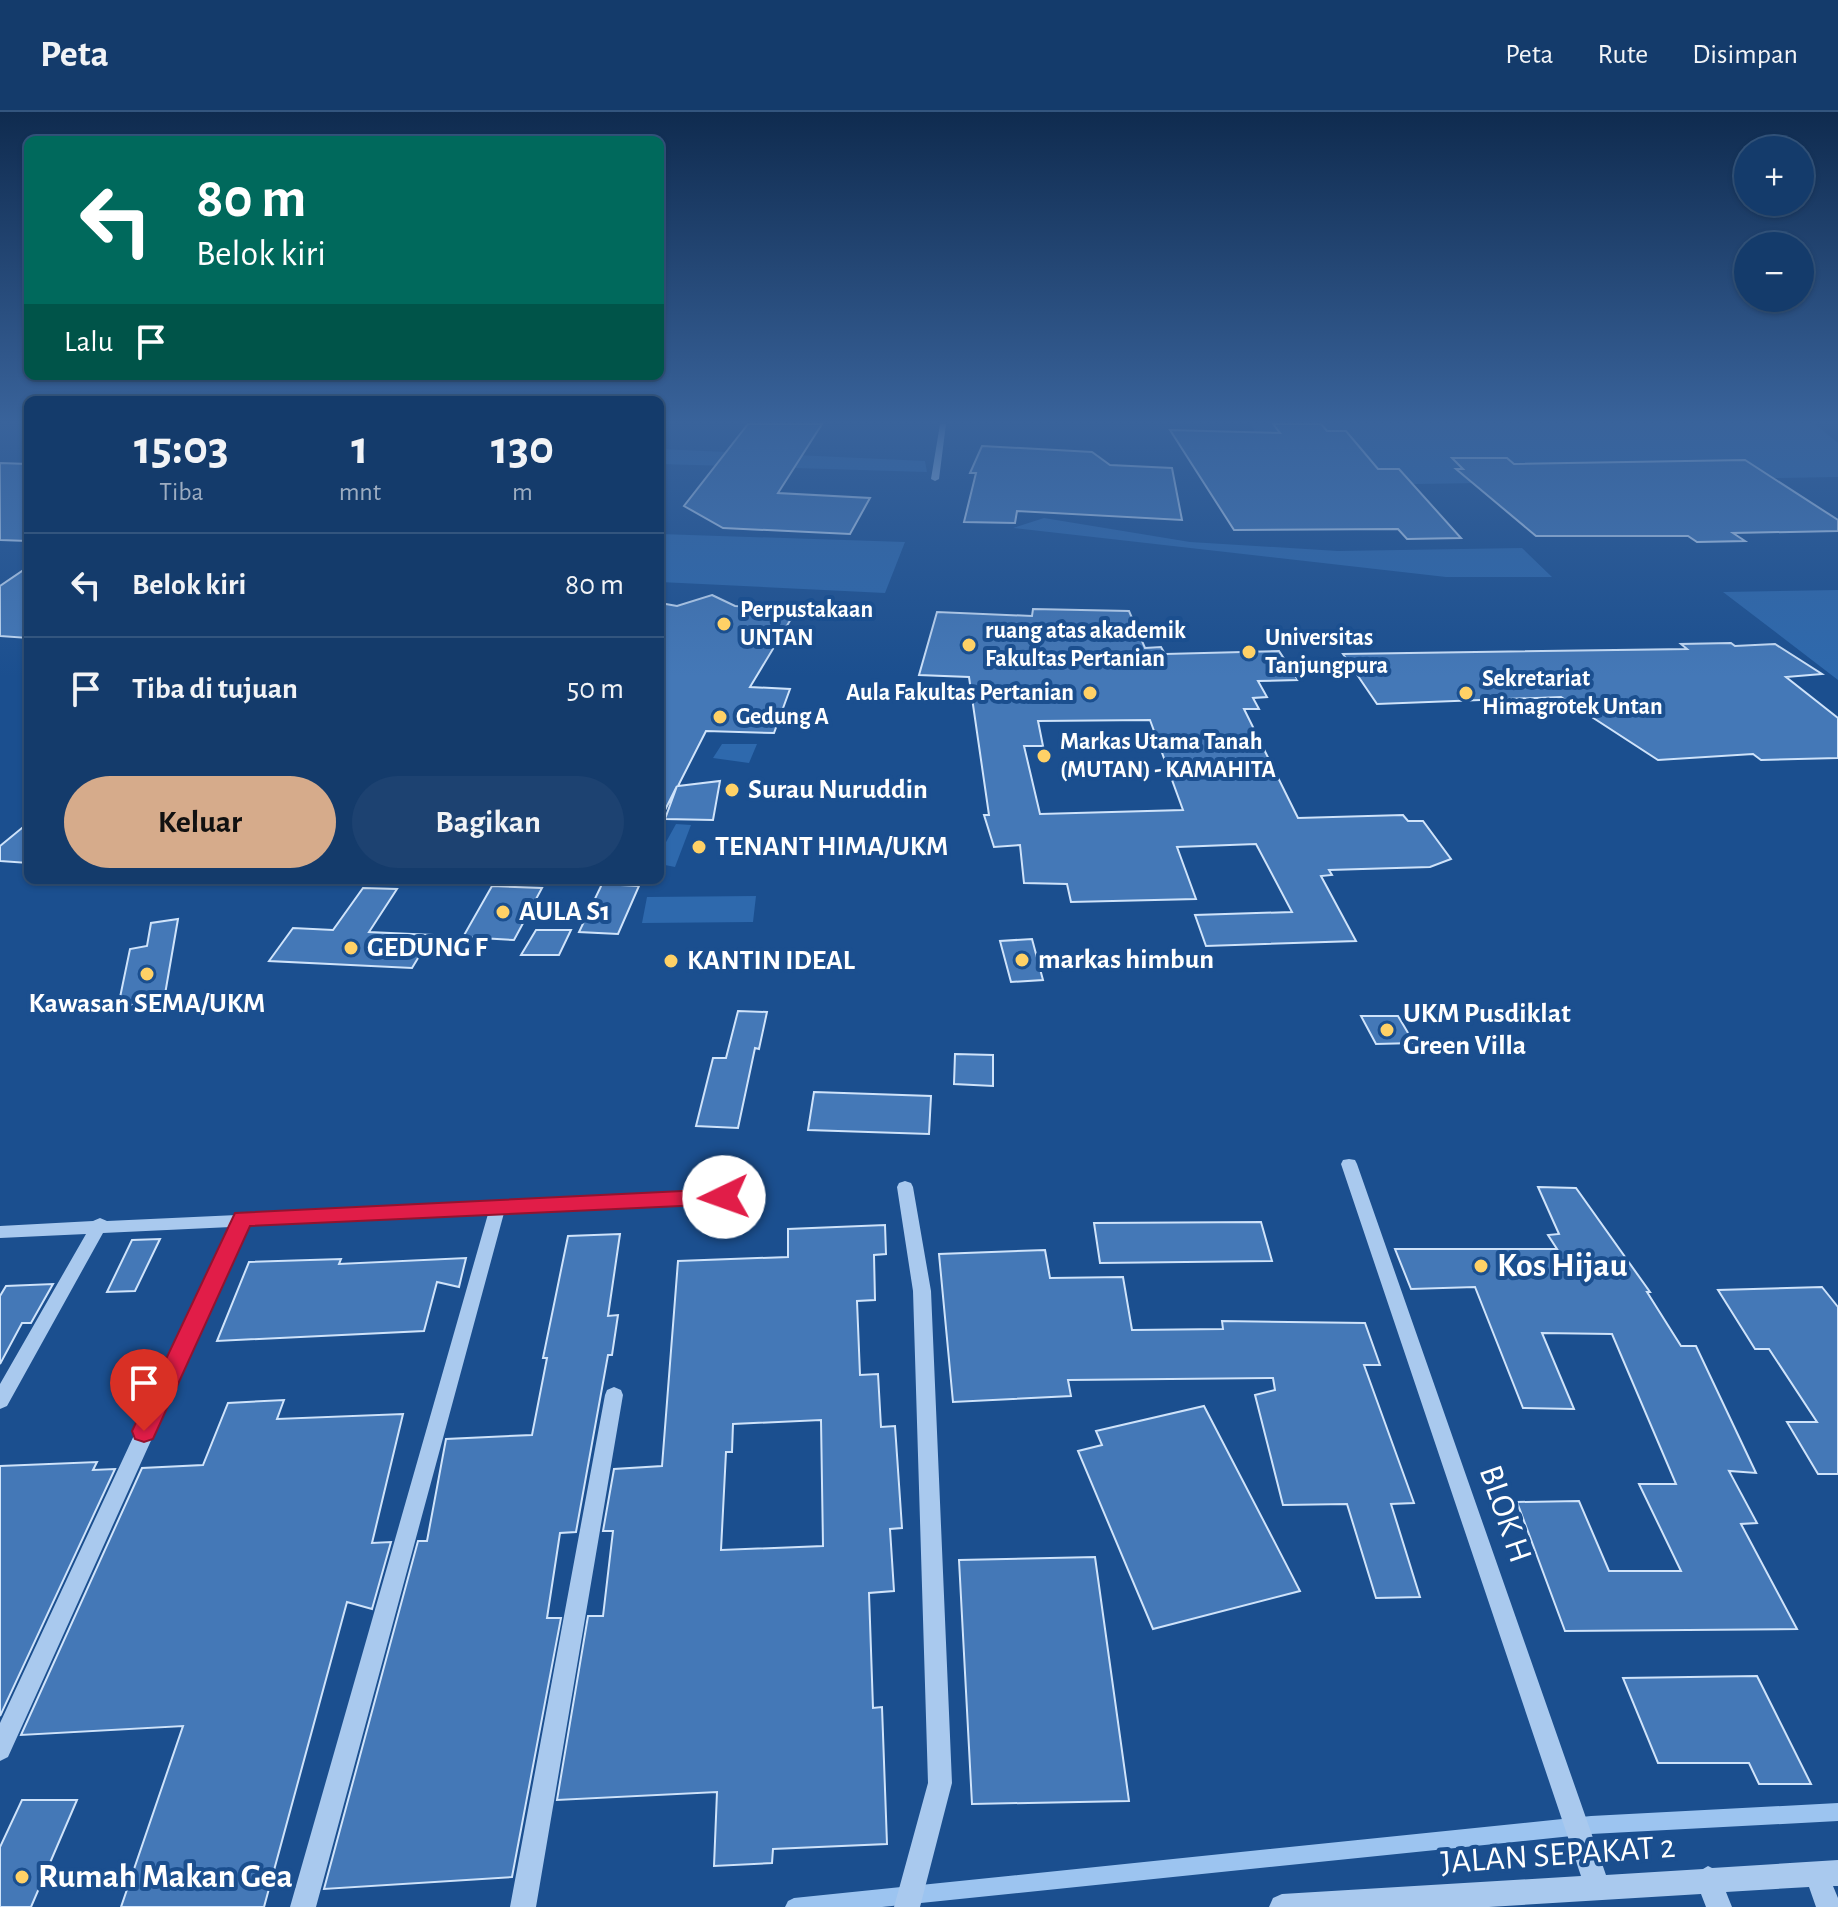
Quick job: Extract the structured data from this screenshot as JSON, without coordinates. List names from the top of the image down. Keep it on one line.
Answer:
{"streets":{"street":["BLOK H","JALAN SEPAKAT 2"]},"crossings":[["BLOK H","JALAN SEPAKAT 2"]],"places":["Perpustakaan UNTAN","ruang atas akademik Fakultas Pertanian","Universitas Tanjungpura","Aula Fakultas Pertanian","Sekretariat Himagrotek Untan","Gedung A","Markas Utama Tanah (MUTAN) - KAMAHITA","Surau Nuruddin","TENANT HIMA/UKM","AULA S1","GEDUNG F","markas himbun","KANTIN IDEAL","Kawasan SEMA/UKM","UKM Pusdiklat Green Villa","Kos Hijau","Rumah Makan Gea"],"page":{"header":"Peta","nav":["Peta","Rute","Disimpan"],"map_buttons":["+","−"],"turn":["80 m","Belok kiri"],"then":"Lalu","eta":["15:03","Tiba","1","mnt","130","m"],"list":[{"name":"Belok kiri","value":"80 m"},{"name":"Tiba di tujuan","value":"50 m"}],"buttons":["Keluar","Bagikan"]}}
